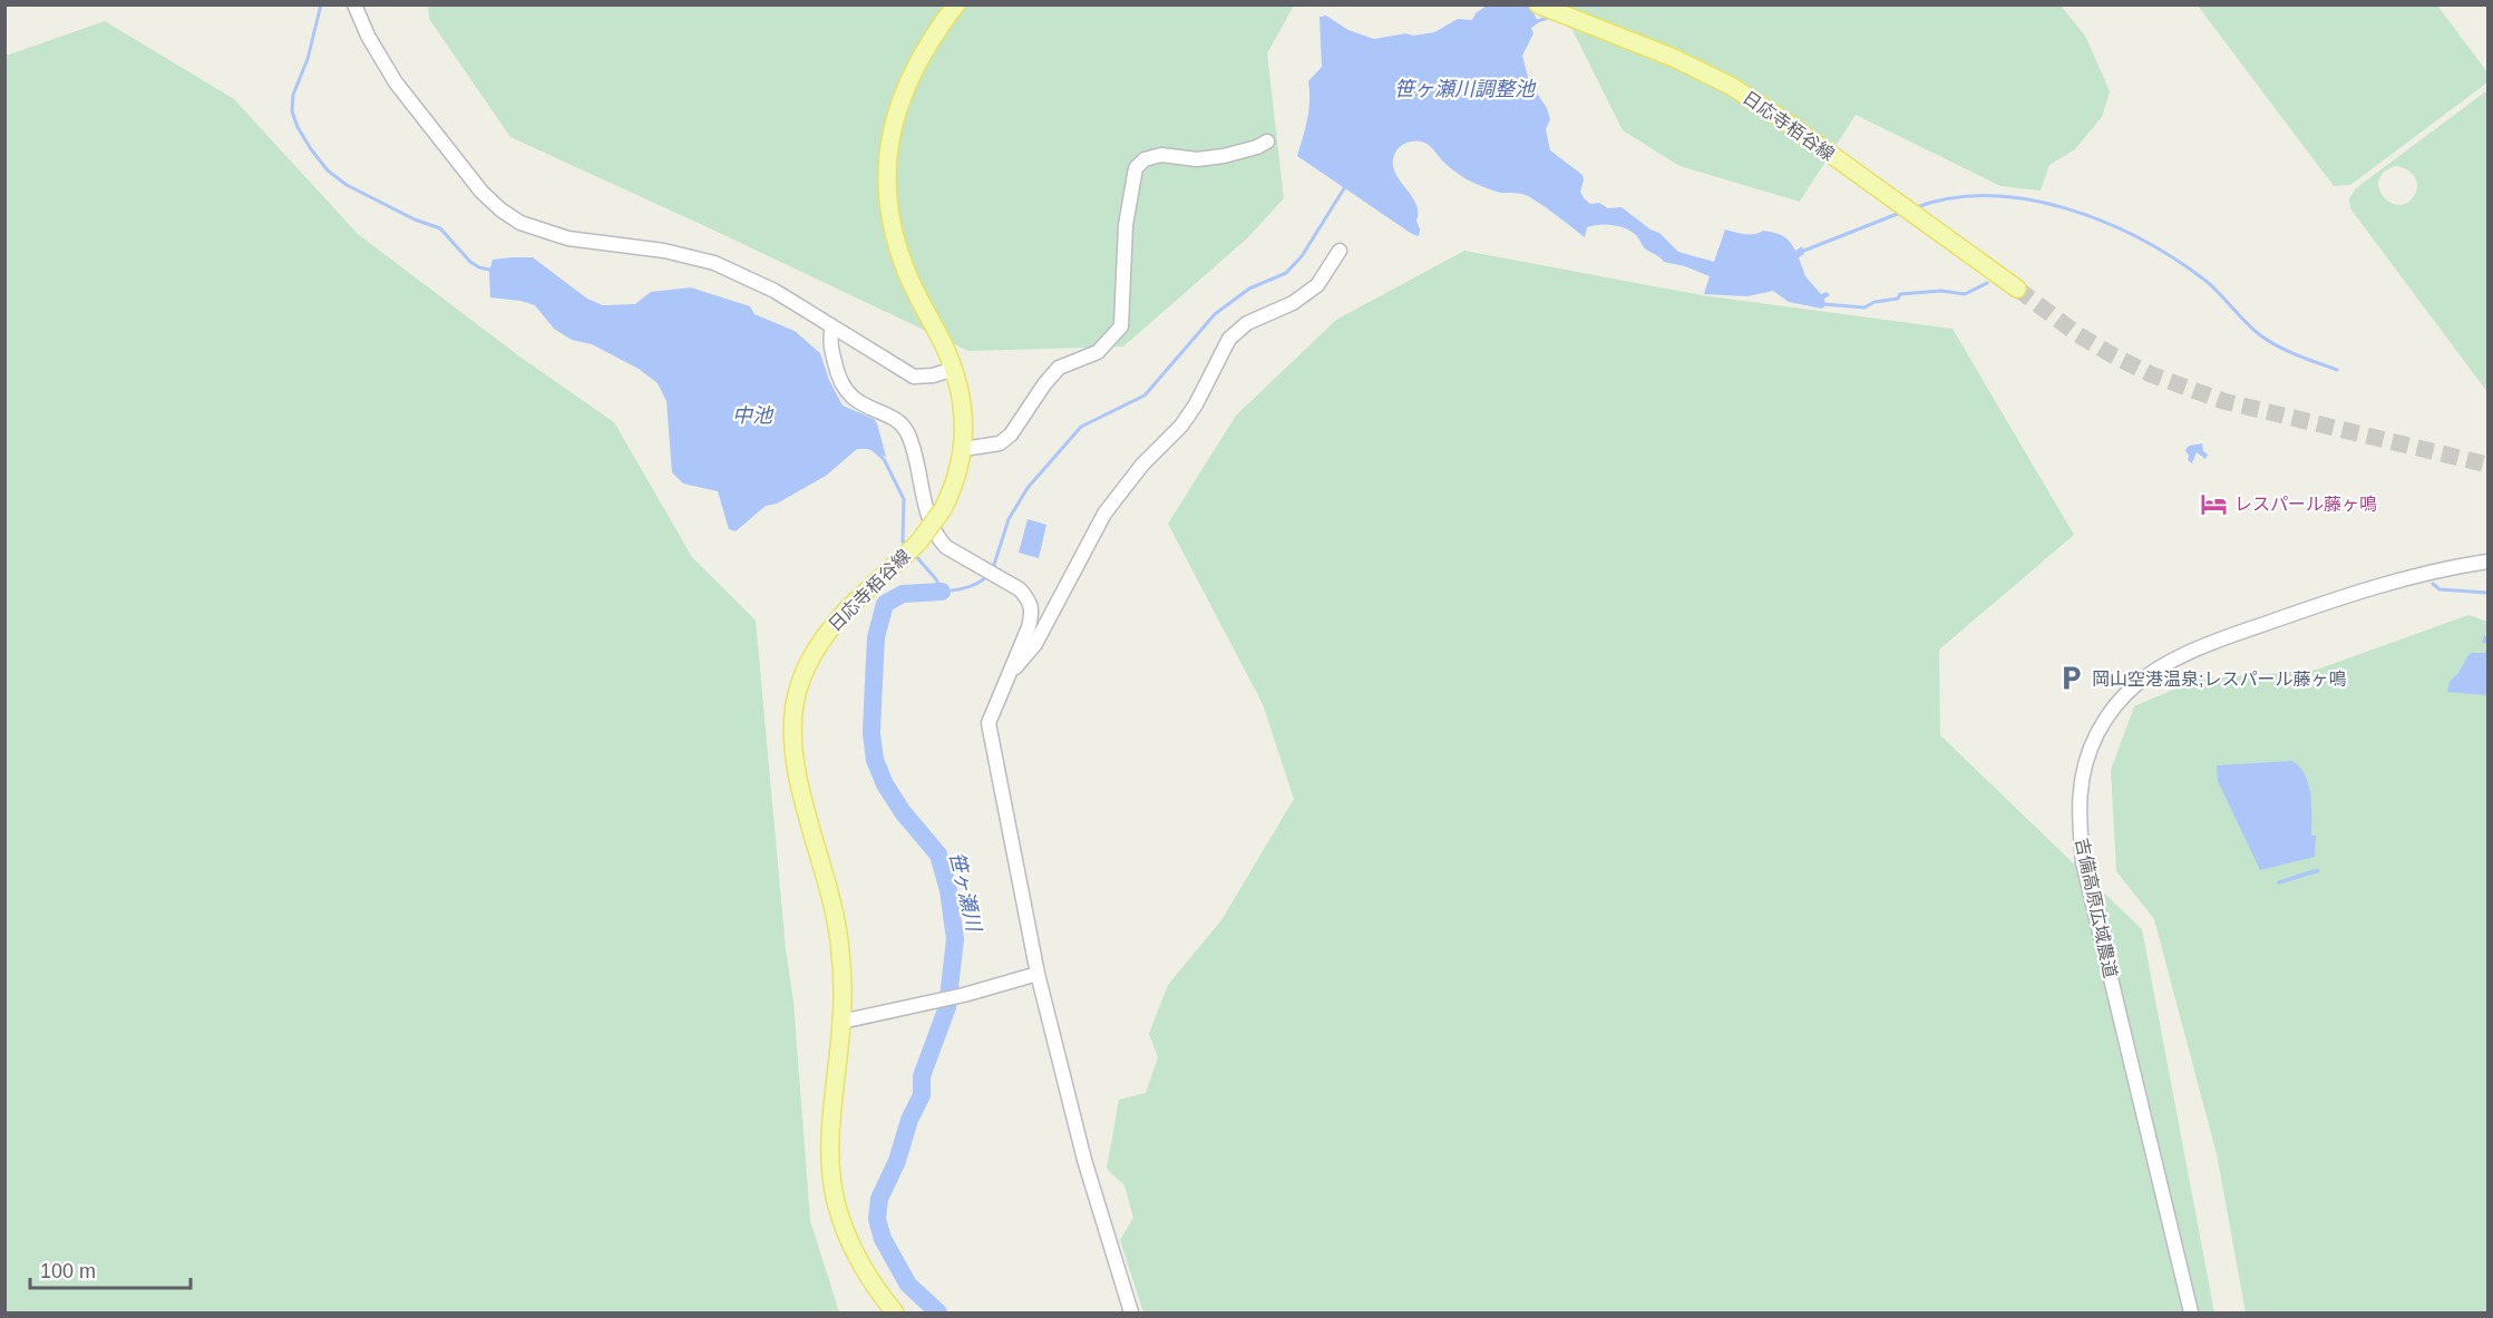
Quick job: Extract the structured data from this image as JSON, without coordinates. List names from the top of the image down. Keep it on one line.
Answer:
{"streets":{"main road":["日応寺栢谷線"],"street":["吉備高原広域農道"]},"water":["笹ヶ瀬川調整池","中池","笹ヶ瀬川"],"places":{"hotel":["レスパール藤ヶ鳴"],"parking":["岡山空港温泉;レスパール藤ヶ鳴"]},"scale_bar":"100 m"}
